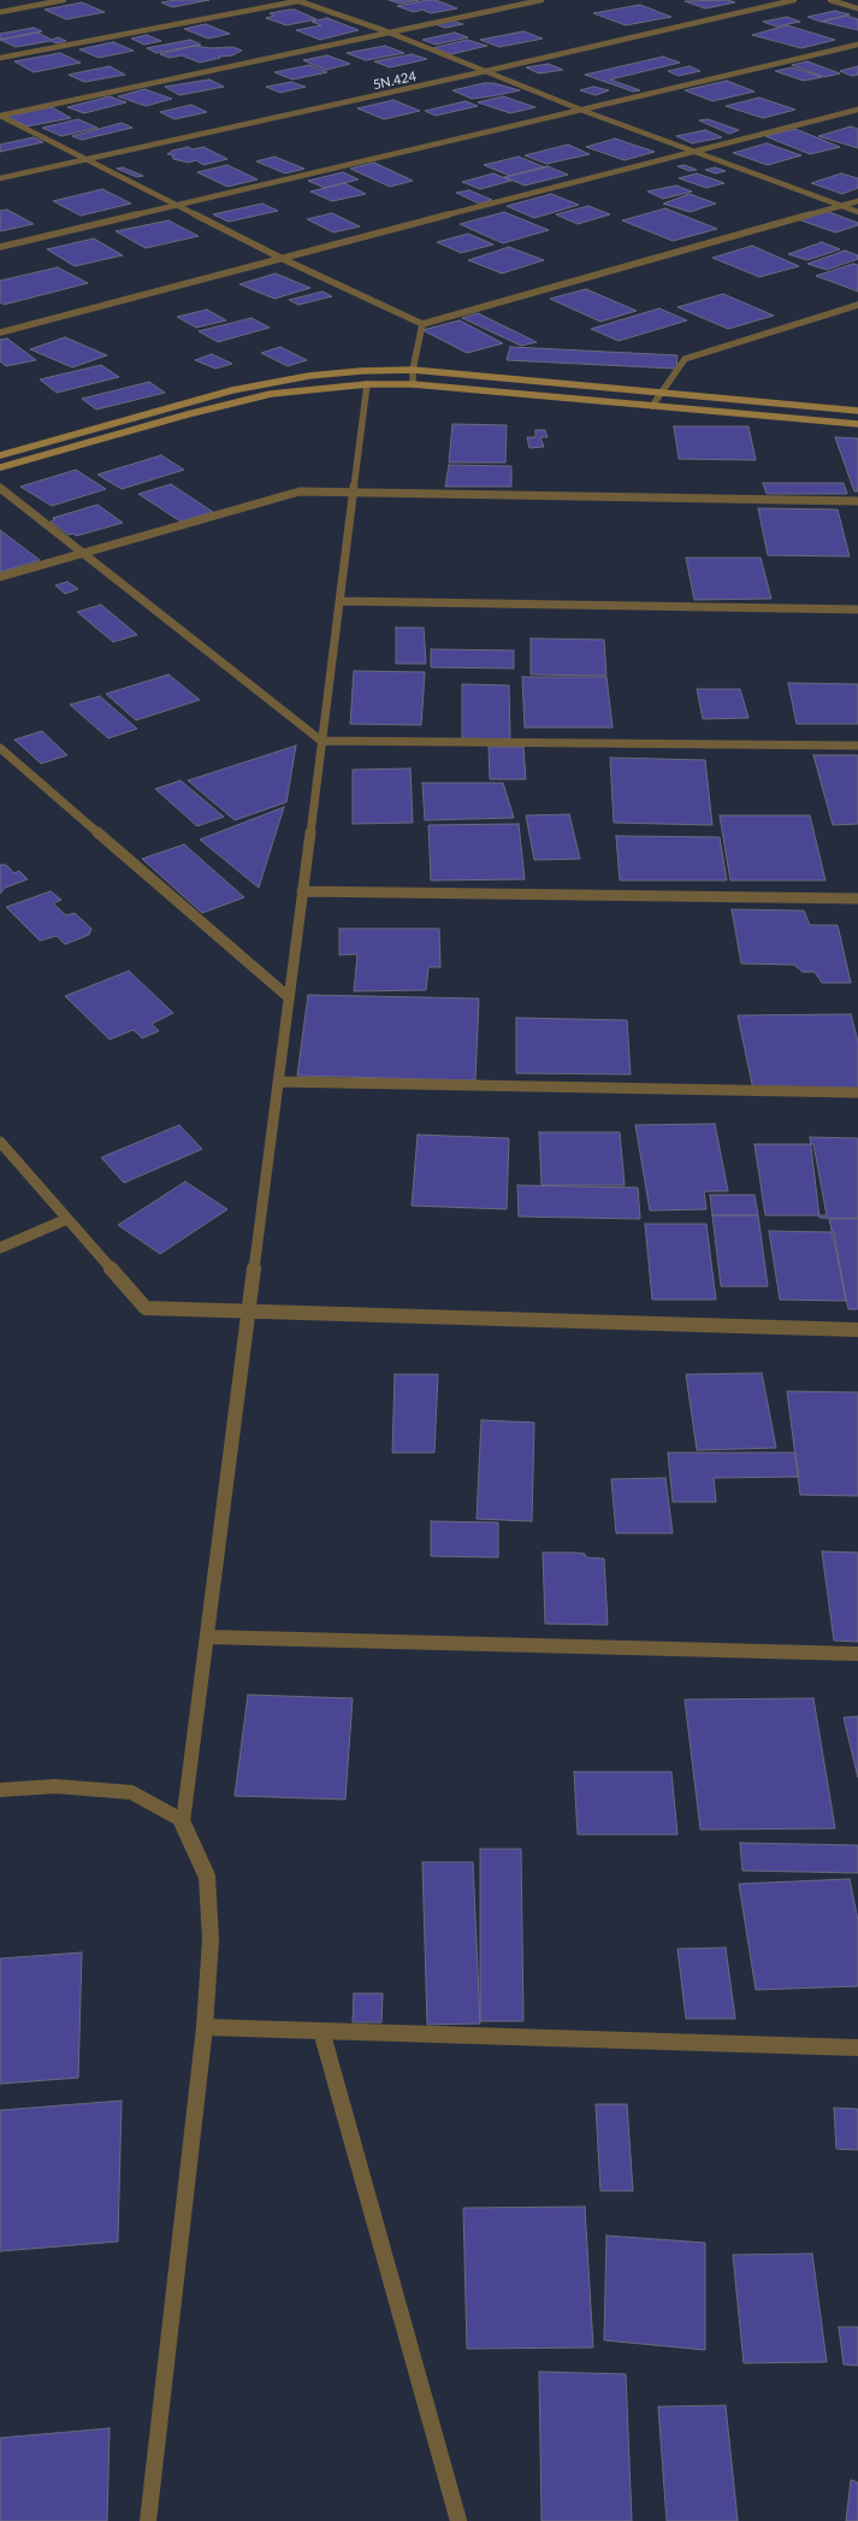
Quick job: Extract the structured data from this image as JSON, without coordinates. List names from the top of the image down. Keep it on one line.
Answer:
{"streets":{"street":["5N.424"]}}
